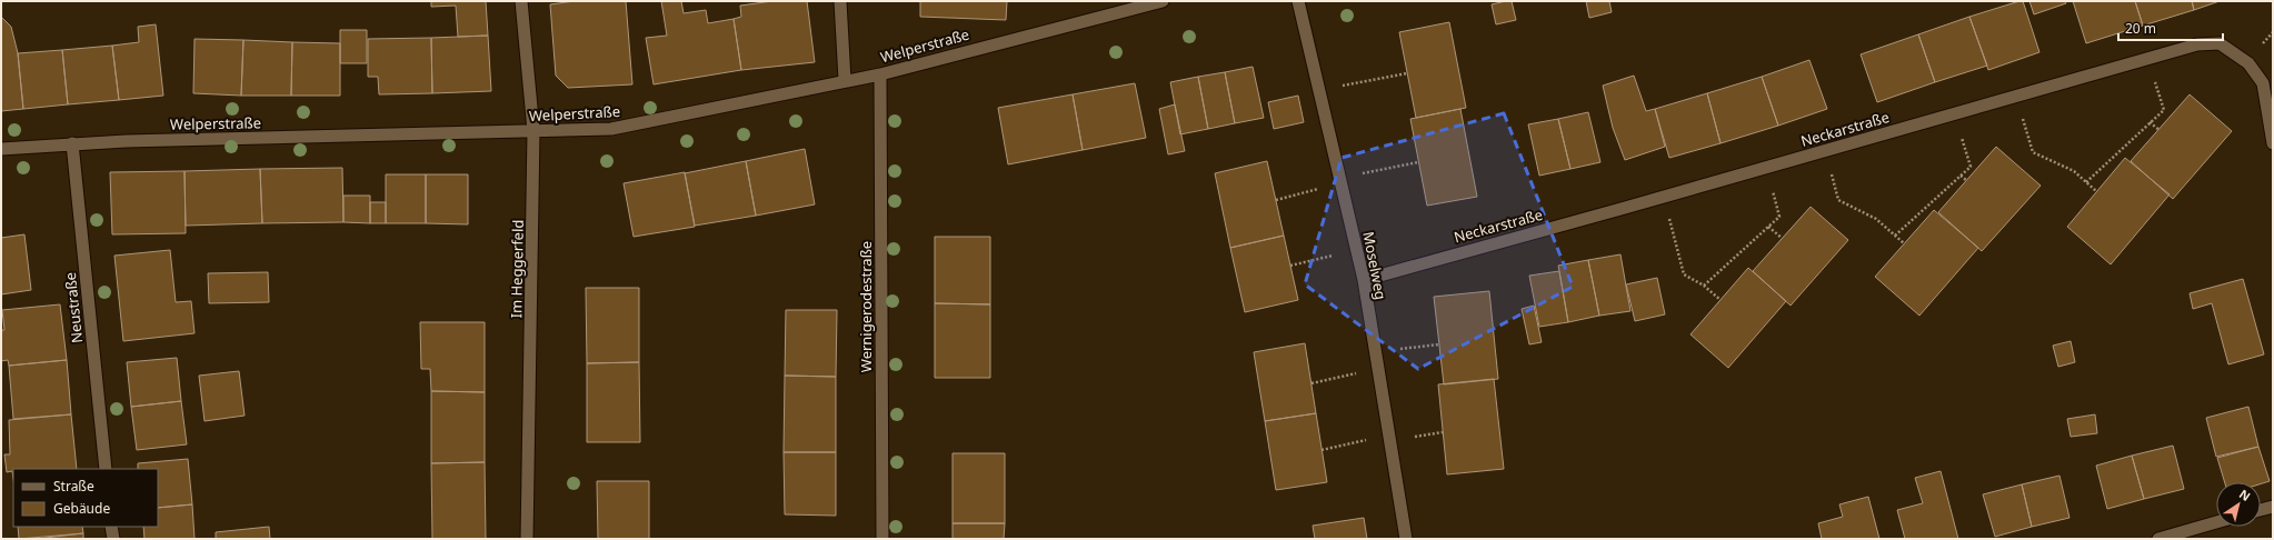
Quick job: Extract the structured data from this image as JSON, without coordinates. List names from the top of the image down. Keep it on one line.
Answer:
{"streets":{"street":["Welperstraße","Neckarstraße","Moselweg","Im Heggerfeld","Wernigerodestraße","Neustraße"]},"crossings":[["Welperstraße","Im Heggerfeld"],["Welperstraße","Wernigerodestraße"],["Welperstraße","Neustraße"],["Neckarstraße","Moselweg"]],"legend":["Straße","Gebäude"],"scale_bar":"20 m","north":"top right"}
